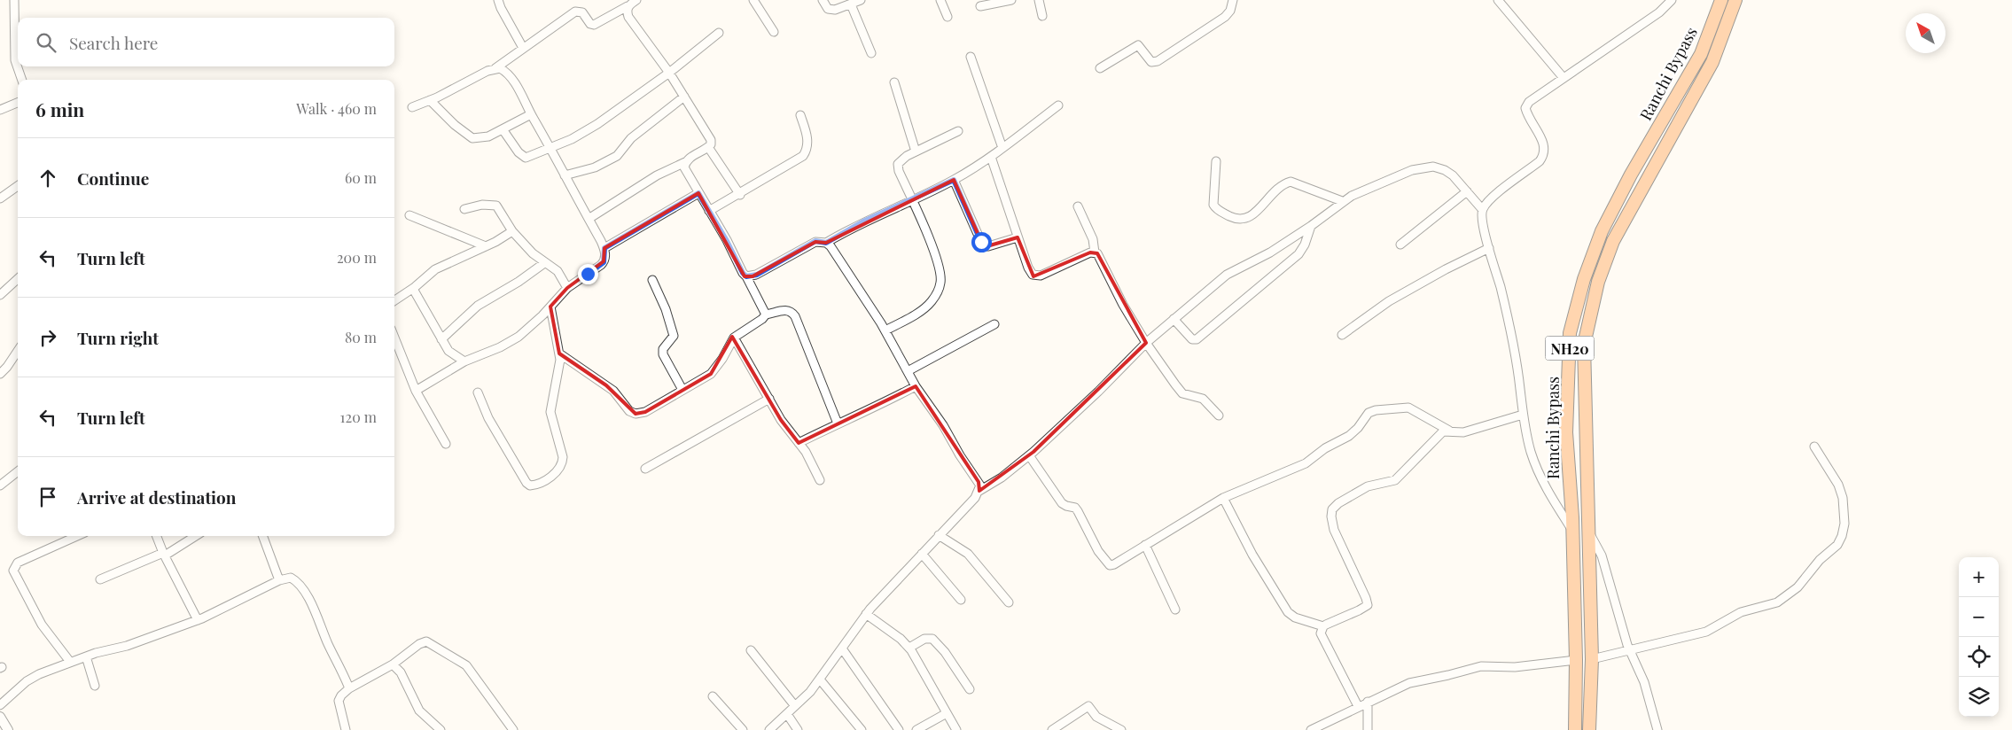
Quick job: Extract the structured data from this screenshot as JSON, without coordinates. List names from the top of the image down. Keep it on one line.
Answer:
{"streets":{"highway":["Ranchi Bypass","NH20"]},"north":"top left","page":{"search":"Search here","heading":["6 min","Walk · 460 m"],"list":[["Continue","60 m"],["Turn left","200 m"],["Turn right","80 m"],["Turn left","120 m"],"Arrive at destination"],"map_buttons":["+","−"]}}
